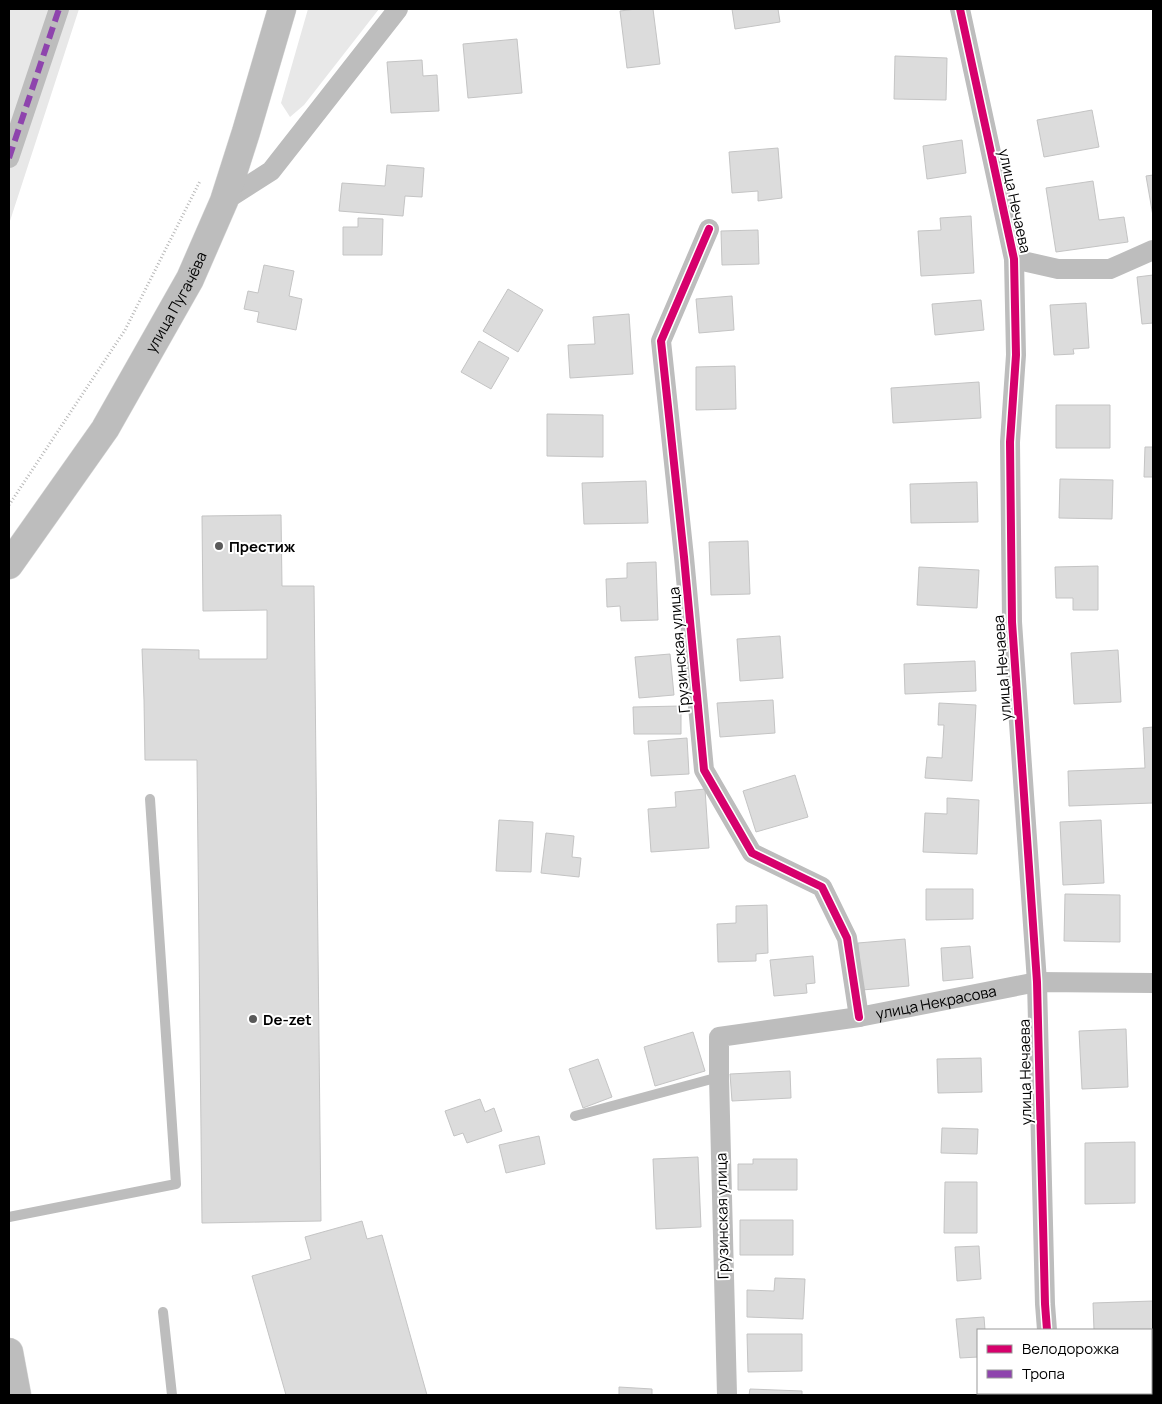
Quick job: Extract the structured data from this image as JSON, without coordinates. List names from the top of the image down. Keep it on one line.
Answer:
{"streets":{"main road":["улица Пугачёва"],"street":["улица Нечаева","Грузинская улица","улица Некрасова"]},"crossings":[["улица Нечаева","улица Некрасова"],["Грузинская улица","улица Некрасова"]],"places":["Престиж","De-zet"],"legend":["Велодорожка","Тропа"]}
